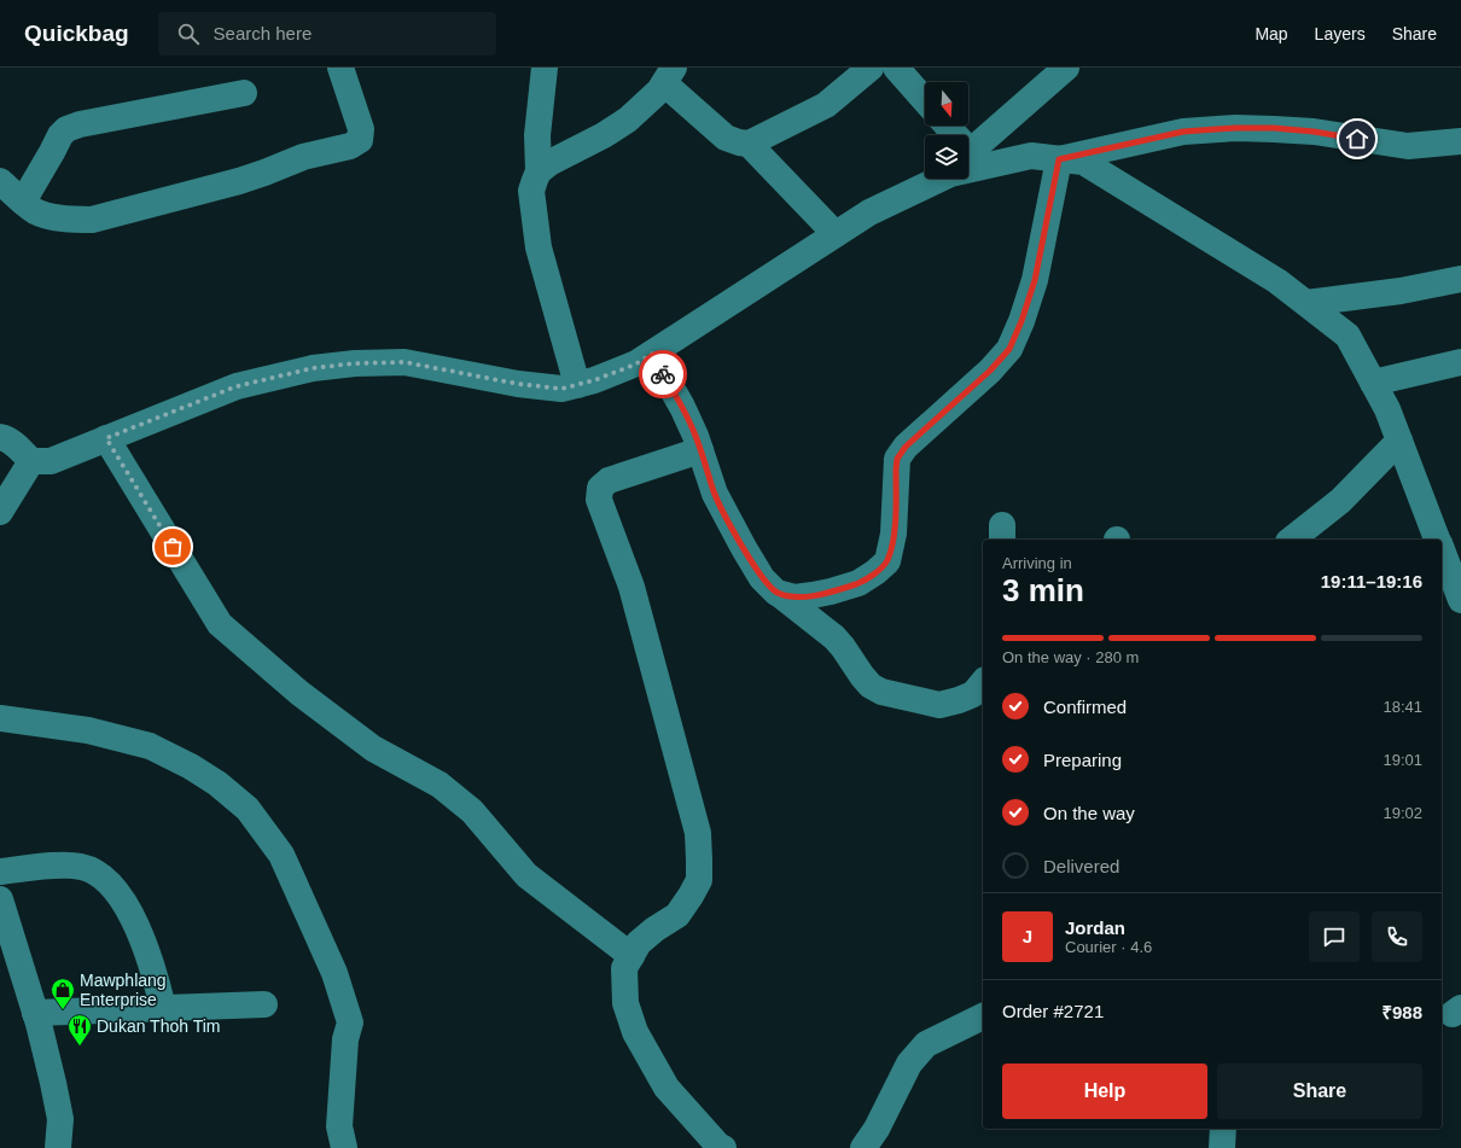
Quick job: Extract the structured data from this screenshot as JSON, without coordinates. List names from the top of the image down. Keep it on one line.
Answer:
{"places":{"shop":["Mawphlang Enterprise"],"restaurant":["Dukan Thoh Tim"]},"north":"bottom","page":{"header":"Quickbag","search":"Search here","nav":["Map","Layers","Share"],"heading":["3 min","Arriving in","19:11–19:16"],"panel":["Jordan","Courier · 4.6","Order #2721","₹988"],"bar":"On the way · 280 m","list":[["Confirmed","18:41"],["Preparing","19:01"],["On the way","19:02"],"Delivered"],"round":"J","buttons":["Help","Share"]}}
